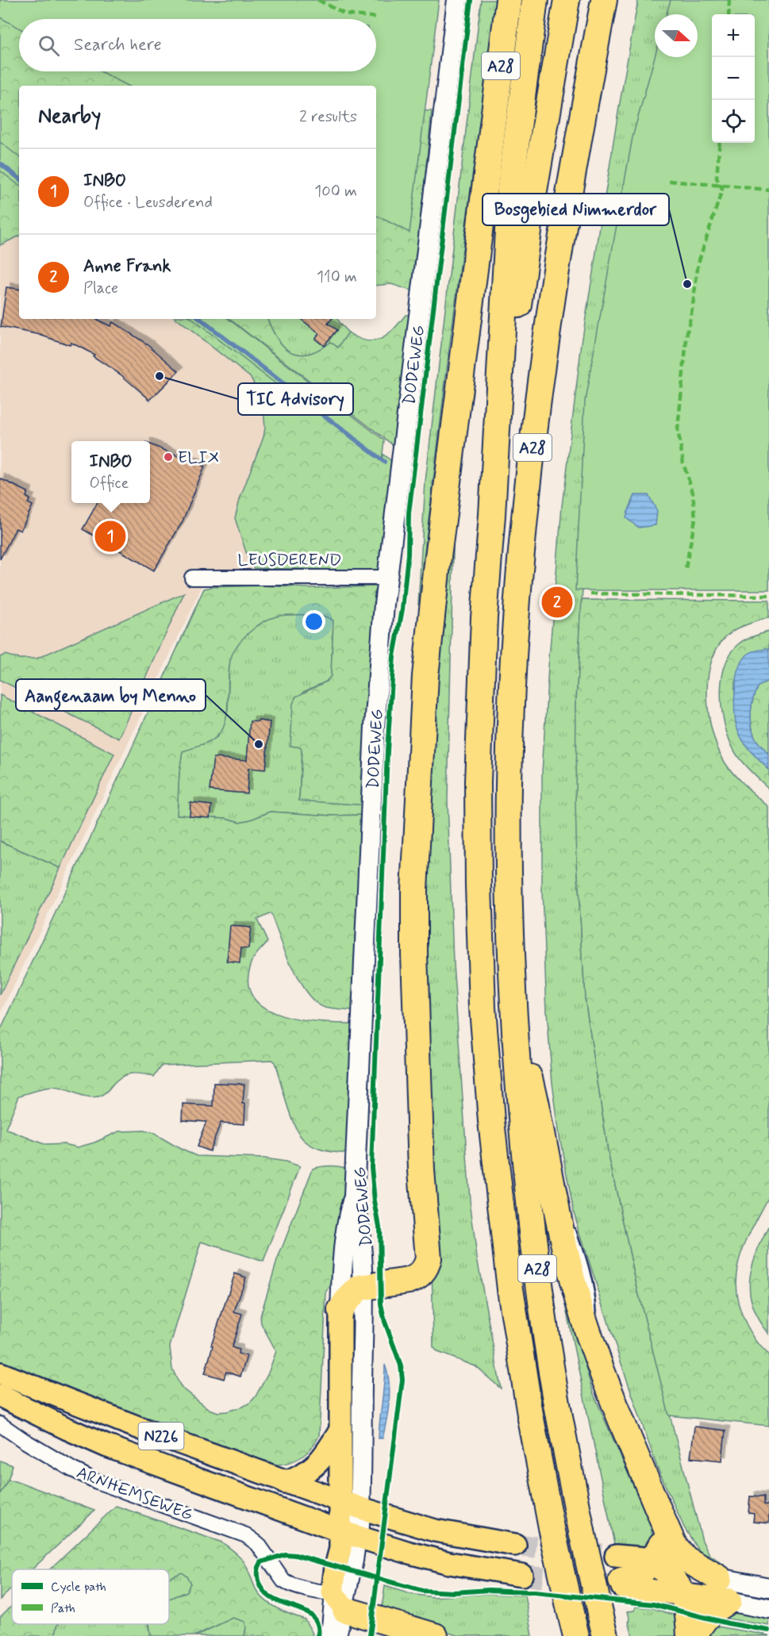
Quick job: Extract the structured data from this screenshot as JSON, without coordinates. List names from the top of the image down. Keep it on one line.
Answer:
{"streets":{"highway":["A28"],"main road":["DODEWEG","N226","ARNHEMSEWEG"],"street":["LEUSDEREND"]},"crossings":[["A28","DODEWEG"],["DODEWEG","LEUSDEREND"],["DODEWEG","N226"],["DODEWEG","ARNHEMSEWEG"],["N226","ARNHEMSEWEG"]],"places":["Bosgebied Nimmerdor","TIC Advisory","ELIX","Aangenaam by Menno"],"legend":["Cycle path","Path"],"north":"right","page":{"map_buttons":["+","−"],"search":"Search here","heading":["Nearby","2 results"],"list":[{"mark":"1","name":"INBO","note":"Office · Leusderend","value":"100 m"},{"mark":"2","name":"Anne Frank","note":"Place","value":"110 m"}],"popup":["INBO","Office"],"pins":["1","2"]}}
